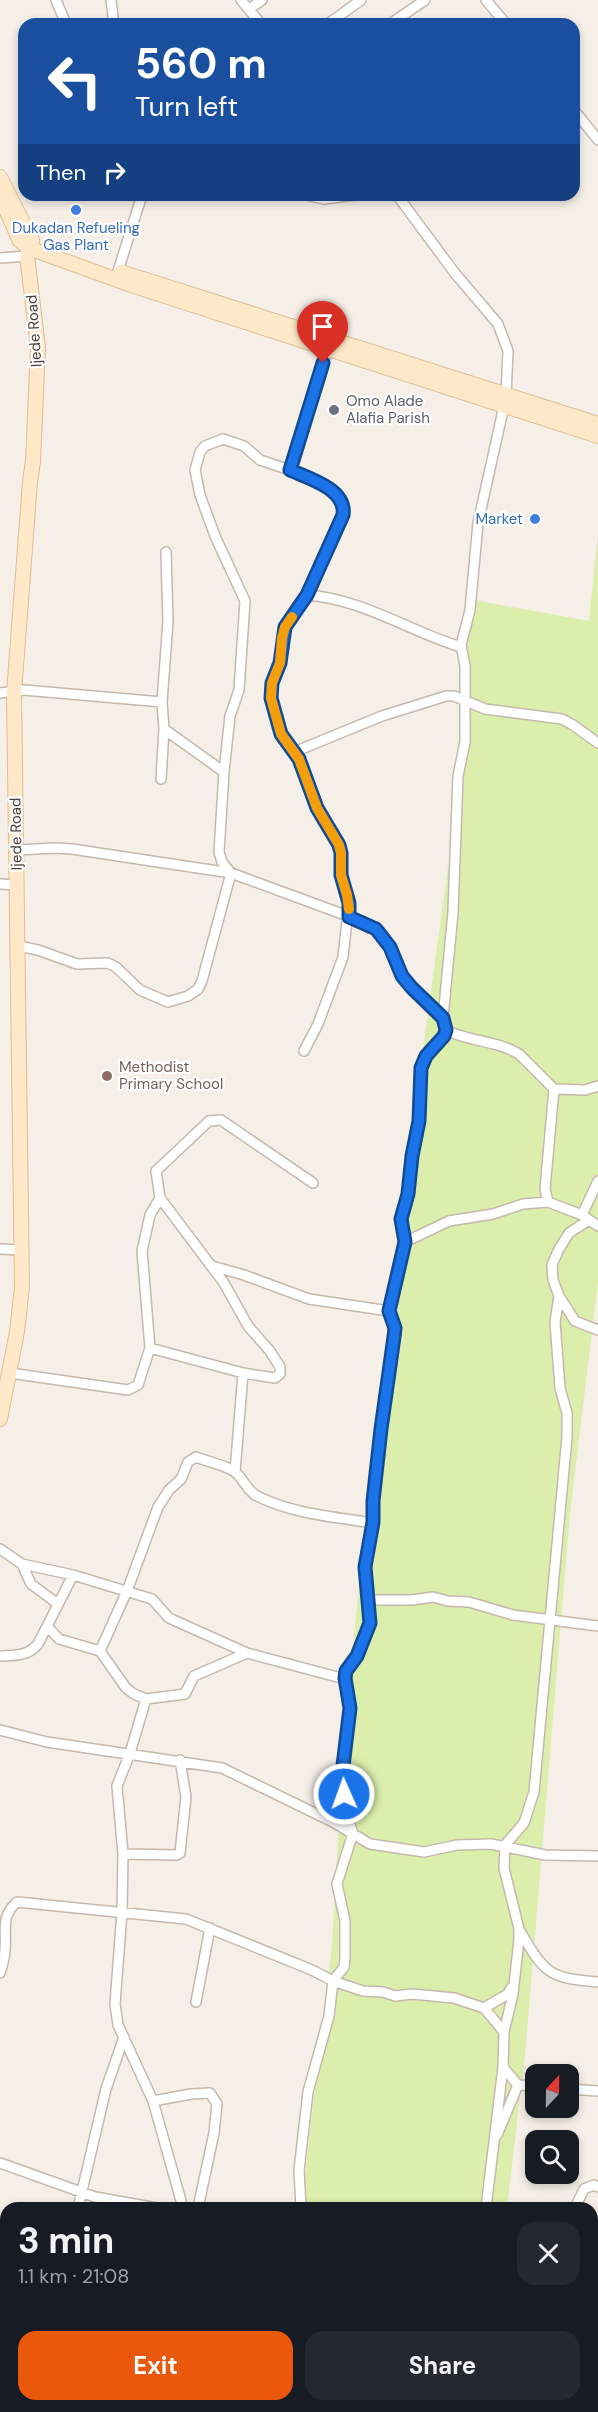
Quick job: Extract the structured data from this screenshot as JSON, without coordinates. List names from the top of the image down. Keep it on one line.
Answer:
{"streets":{"main road":["Ijede Road"]},"places":["Dukadan Refueling Gas Plant","Omo Alade Alafia Parish","Market","Methodist Primary School"],"north":"top","page":{"turn":["560 m","Turn left"],"then":"Then","heading":["3 min","1.1 km · 21:08"],"buttons":["Exit","Share"]}}
